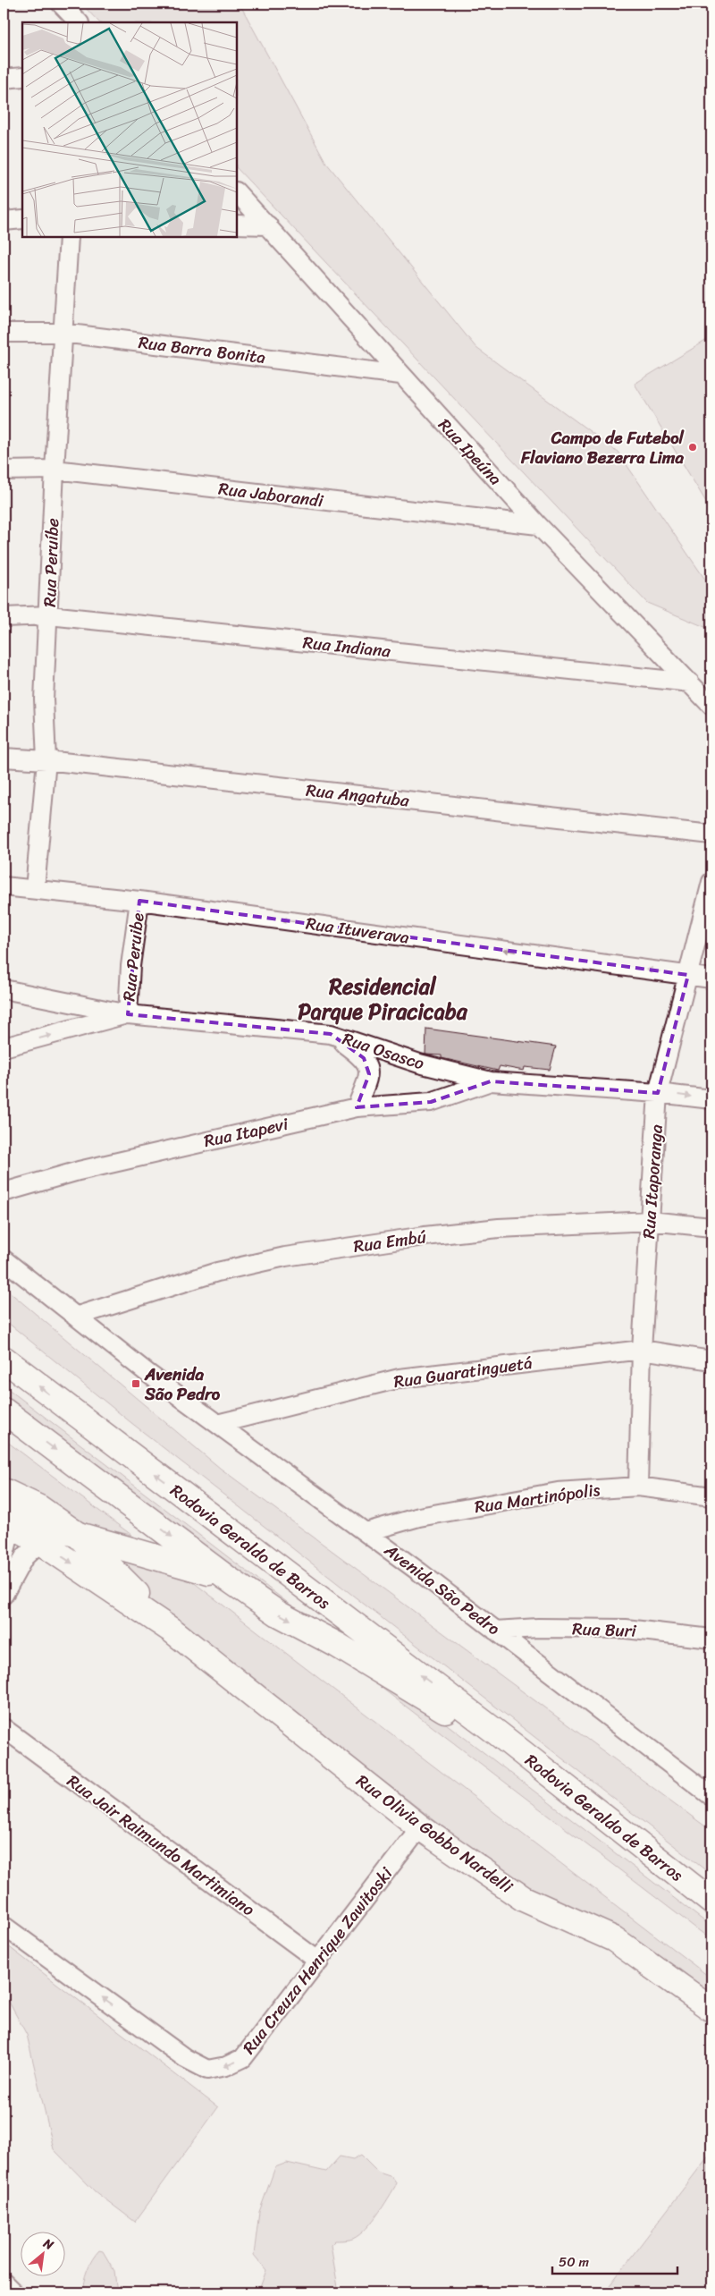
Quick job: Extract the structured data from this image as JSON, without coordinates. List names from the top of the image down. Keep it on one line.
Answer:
{"streets":{"main road":["Rodovia Geraldo de Barros","Rua Olivia Gobbo Nardelli"],"street":["Rua Barra Bonita","Rua Ipeúna","Rua Jaborandi","Rua Peruíbe","Rua Indiana","Rua Angatuba","Rua Ituverava","Rua Peruibe","Rua Osasco","Rua Itapevi","Rua Itaporanga","Rua Embú","Rua Guaratinguetá","Rua Martinópolis","Avenida São Pedro","Rua Buri","Rua Jair Raimundo Martimiano","Rua Creuza Henrique Zawitoski"]},"crossings":[["Rua Barra Bonita","Rua Ipeúna"],["Rua Barra Bonita","Rua Peruíbe"],["Rua Ipeúna","Rua Jaborandi"],["Rua Ipeúna","Rua Indiana"],["Rua Jaborandi","Rua Peruíbe"],["Rua Peruíbe","Rua Indiana"],["Rua Peruíbe","Rua Angatuba"],["Rua Peruíbe","Rua Ituverava"],["Rua Ituverava","Rua Peruibe"],["Rua Ituverava","Rua Itaporanga"],["Rua Peruibe","Rua Osasco"],["Rua Osasco","Rua Itapevi"],["Rua Osasco","Rua Itaporanga"],["Rua Itaporanga","Rua Embú"],["Rua Itaporanga","Rua Guaratinguetá"],["Rua Itaporanga","Rua Martinópolis"],["Rua Embú","Avenida São Pedro"],["Rua Guaratinguetá","Avenida São Pedro"],["Rua Martinópolis","Avenida São Pedro"],["Avenida São Pedro","Rua Buri"],["Rua Olivia Gobbo Nardelli","Rua Creuza Henrique Zawitoski"],["Rua Jair Raimundo Martimiano","Rua Creuza Henrique Zawitoski"]],"one_way":["Rua Ituverava"],"districts":["Residencial Parque Piracicaba"],"places":{"other":["Campo de Futebol Flaviano Bezerra Lima"],"transit":["Avenida São Pedro"]},"scale_bar":"50 m","north":"top right"}
